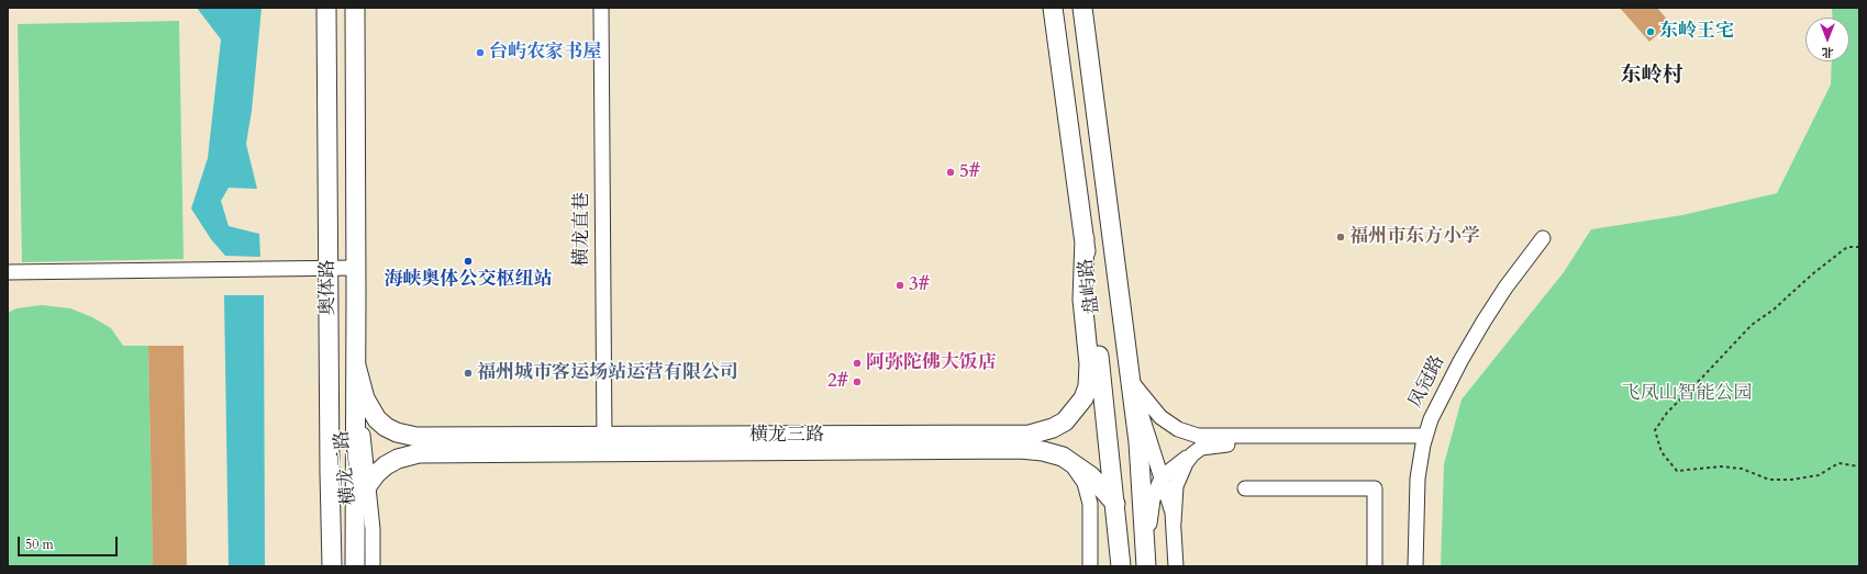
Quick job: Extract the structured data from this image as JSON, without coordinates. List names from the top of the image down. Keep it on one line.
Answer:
{"streets":{"main road":["盘屿路","奥体路","横龙三路"],"street":["横龙直巷","凤冠路","横龙二路"]},"crossings":[["横龙直巷","横龙三路"],["盘屿路","横龙三路"],["奥体路","横龙三路"],["奥体路","横龙二路"],["横龙三路","横龙二路"]],"districts":["东岭村"],"parks":["飞凤山智能公园"],"places":["东岭王宅","台屿农家书屋","5#","福州市东方小学","海峡奥体公交枢纽站","3#","阿弥陀佛大饭店","福州城市客运场站运营有限公司","2#"],"scale_bar":"50 m","north":"bottom"}
